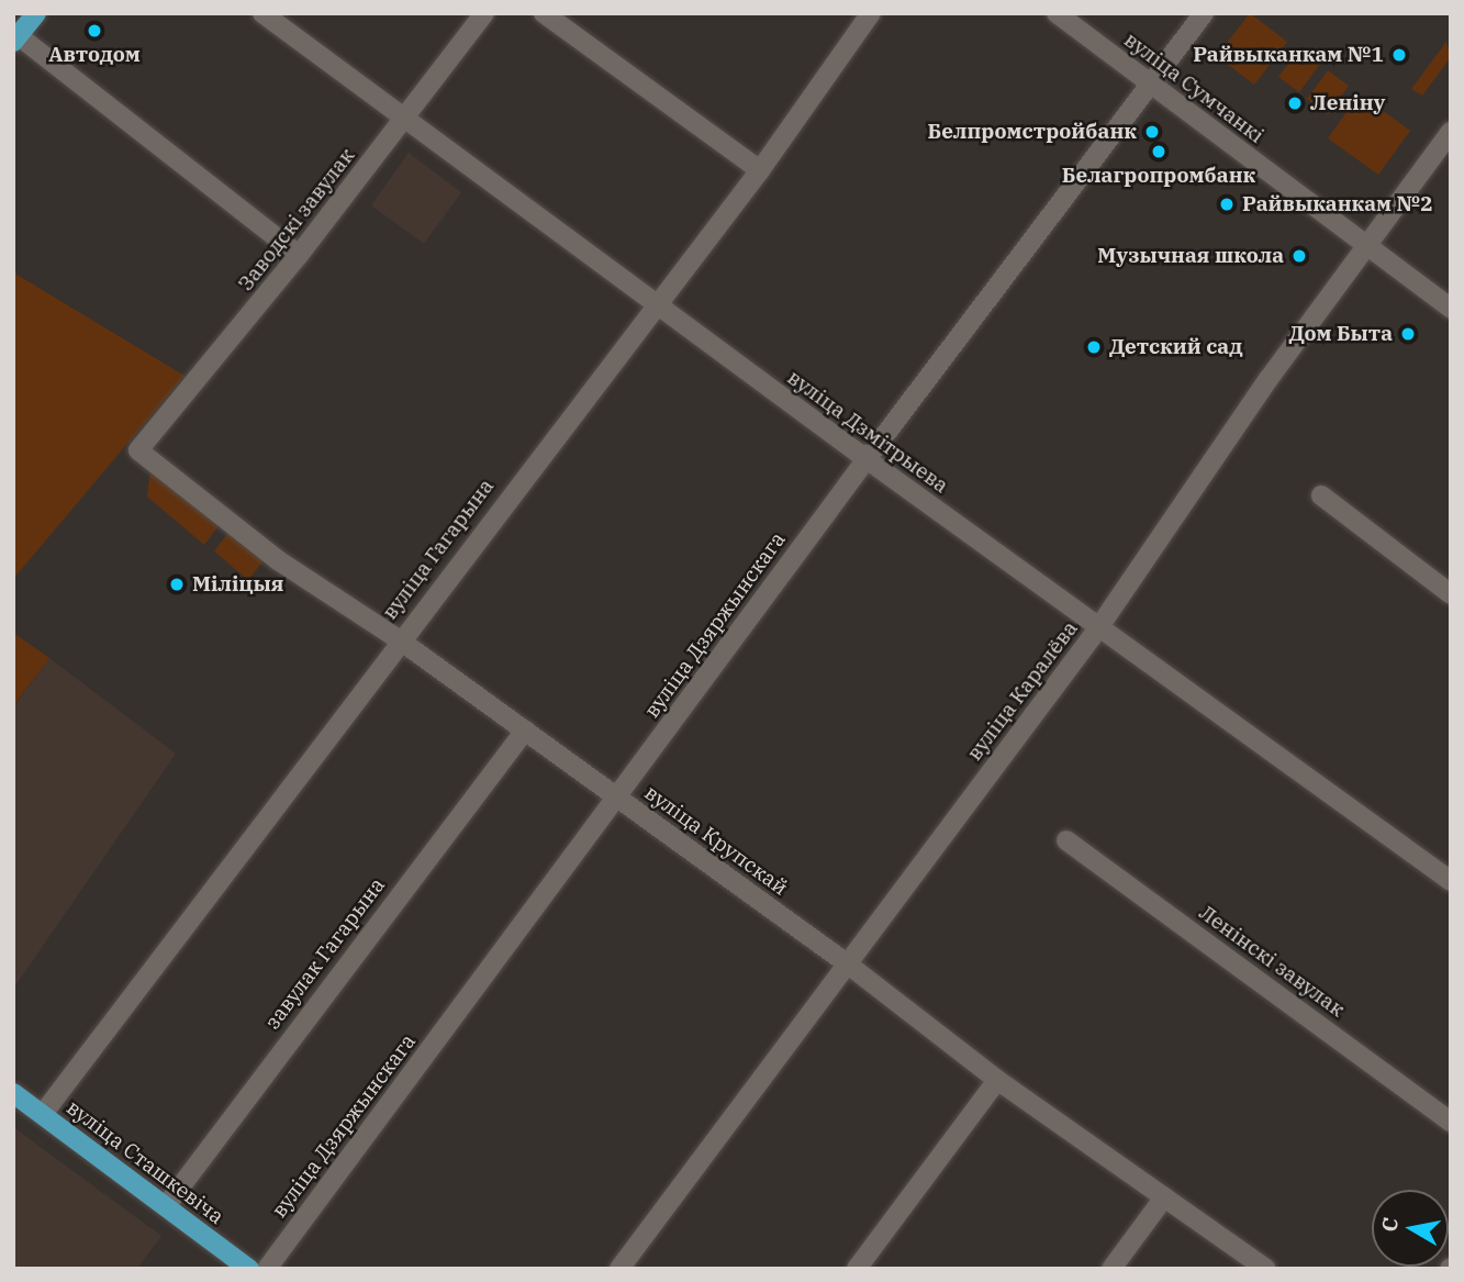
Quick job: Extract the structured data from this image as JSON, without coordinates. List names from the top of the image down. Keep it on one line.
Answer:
{"streets":{"main road":["вуліца Сташкевіча"],"street":["вуліца Сумчанкі","Заводскі завулак","вуліца Дзмітрыева","вуліца Гагарына","вуліца Дзяржынскага","вуліца Каралёва","вуліца Крупскай","завулак Гагарына","Ленінскі завулак"]},"crossings":[["вуліца Сумчанкі","вуліца Дзяржынскага"],["вуліца Сумчанкі","вуліца Каралёва"],["Заводскі завулак","вуліца Дзмітрыева"],["Заводскі завулак","вуліца Крупскай"],["вуліца Дзмітрыева","вуліца Гагарына"],["вуліца Дзмітрыева","вуліца Дзяржынскага"],["вуліца Дзмітрыева","вуліца Каралёва"],["вуліца Гагарына","вуліца Крупскай"],["вуліца Гагарына","вуліца Сташкевіча"],["вуліца Дзяржынскага","вуліца Крупскай"],["вуліца Каралёва","вуліца Крупскай"],["вуліца Крупскай","завулак Гагарына"],["завулак Гагарына","вуліца Сташкевіча"]],"places":["Автодом","Райвыканкам №1","Леніну","Белпромстройбанк","Белагропромбанк","Райвыканкам №2","Музычная школа","Дом Быта","Детский сад","Міліцыя"],"north":"left"}
